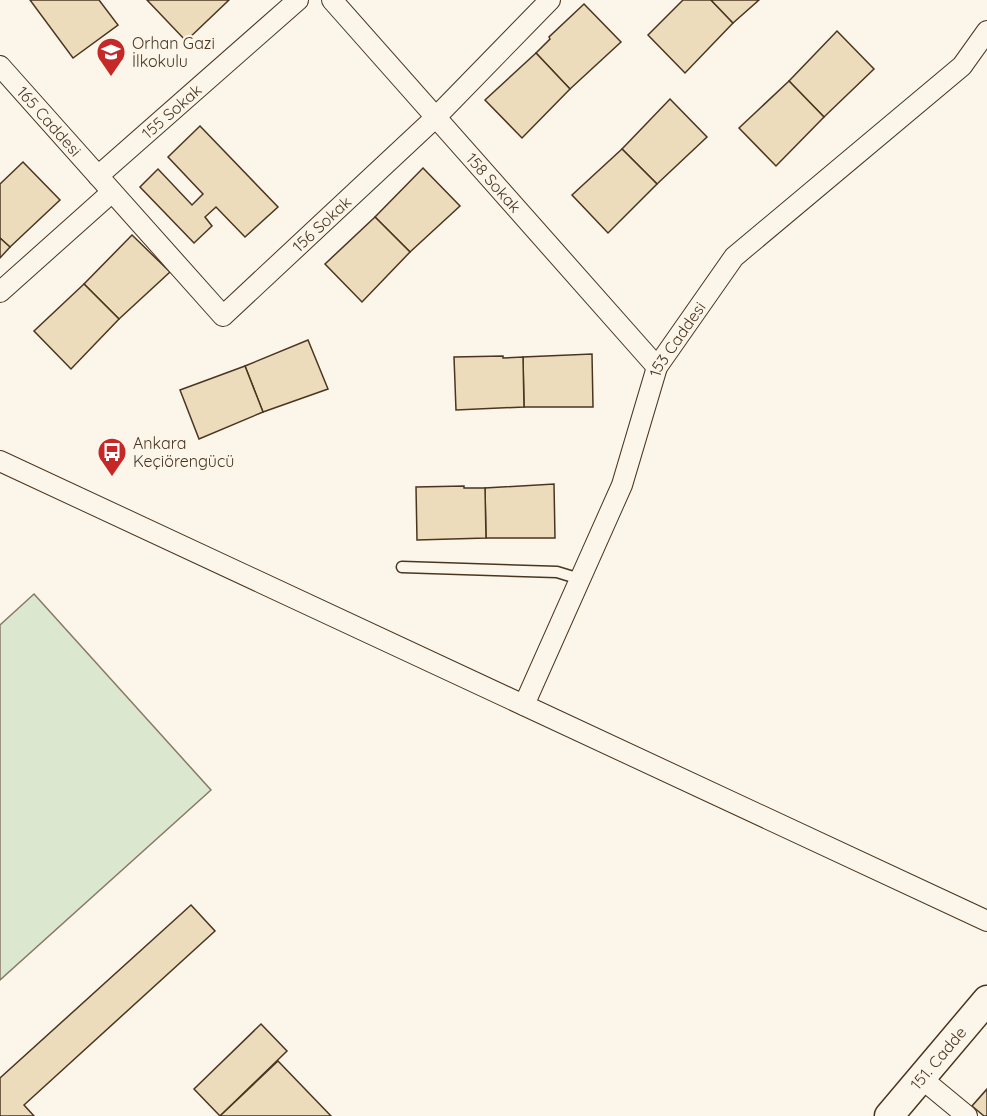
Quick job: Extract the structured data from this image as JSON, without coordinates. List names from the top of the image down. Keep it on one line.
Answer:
{"streets":{"street":["155 Sokak","165 Caddesi","158 Sokak","156 Sokak","153 Caddesi","151. Cadde"]},"crossings":[["155 Sokak","165 Caddesi"],["155 Sokak","156 Sokak"],["165 Caddesi","156 Sokak"],["158 Sokak","156 Sokak"],["158 Sokak","153 Caddesi"]],"places":{"school or university":["Orhan Gazi İlkokulu"],"bus stop":["Ankara Keçiörengücü"]}}
